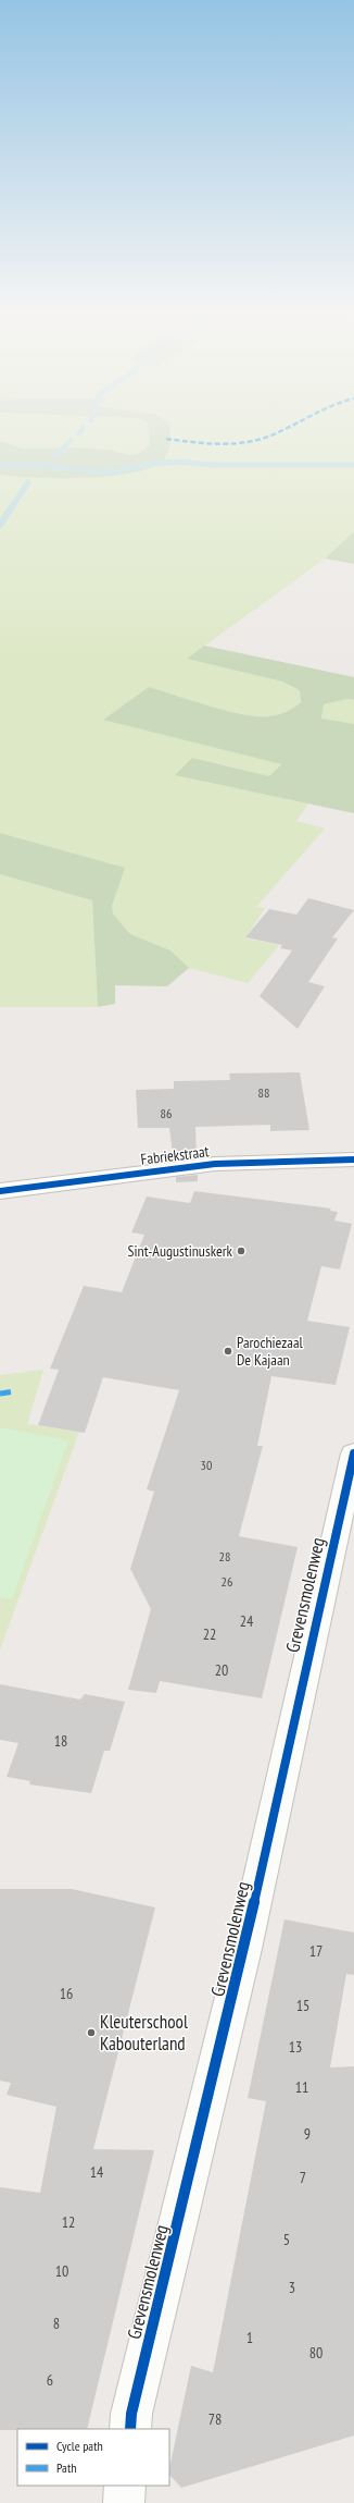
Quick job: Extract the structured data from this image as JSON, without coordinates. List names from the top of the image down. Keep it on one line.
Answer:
{"streets":{"street":["Fabriekstraat","Grevensmolenweg"]},"places":["Sint-Augustinuskerk","Parochiezaal De Kajaan","Kleuterschool Kabouterland"],"house_numbers":["88","86","30","28","26","24","22","20","18","17","16","15","13","11","9","14","7","12","5","10","3","8","1","80","6","78"],"legend":["Cycle path","Path"]}
